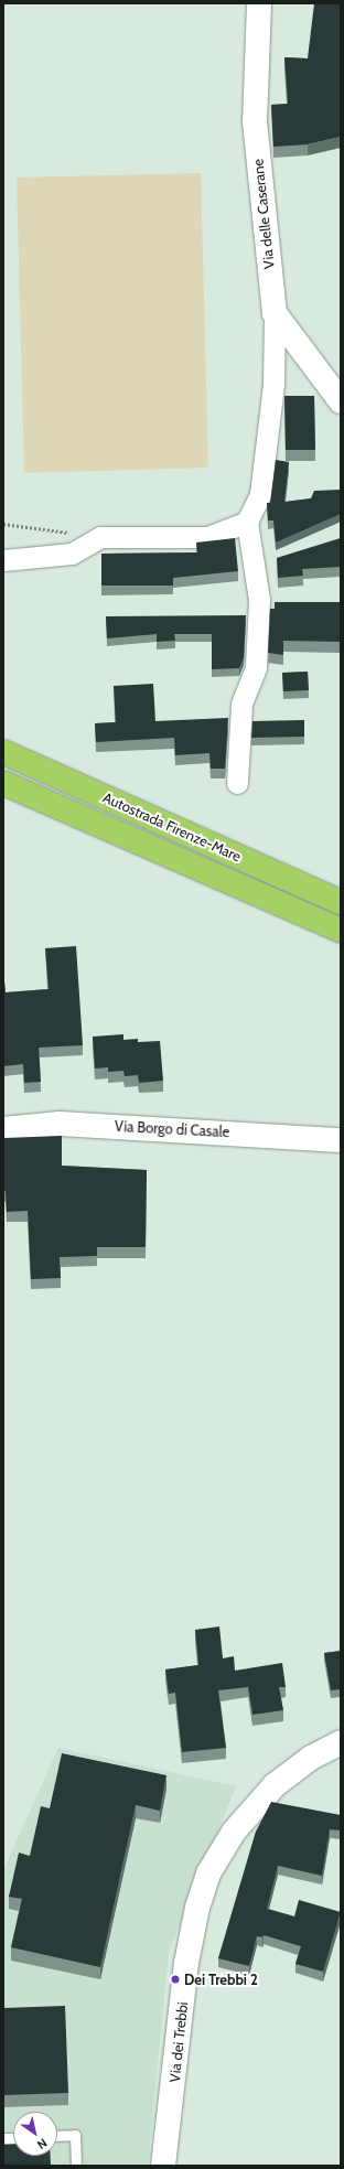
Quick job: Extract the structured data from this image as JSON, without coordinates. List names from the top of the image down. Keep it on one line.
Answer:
{"streets":{"highway":["Autostrada Firenze-Mare"],"street":["Via delle Caserane","Via Borgo di Casale","Via dei Trebbi"]},"places":["Dei Trebbi 2"],"north":"bottom right"}
